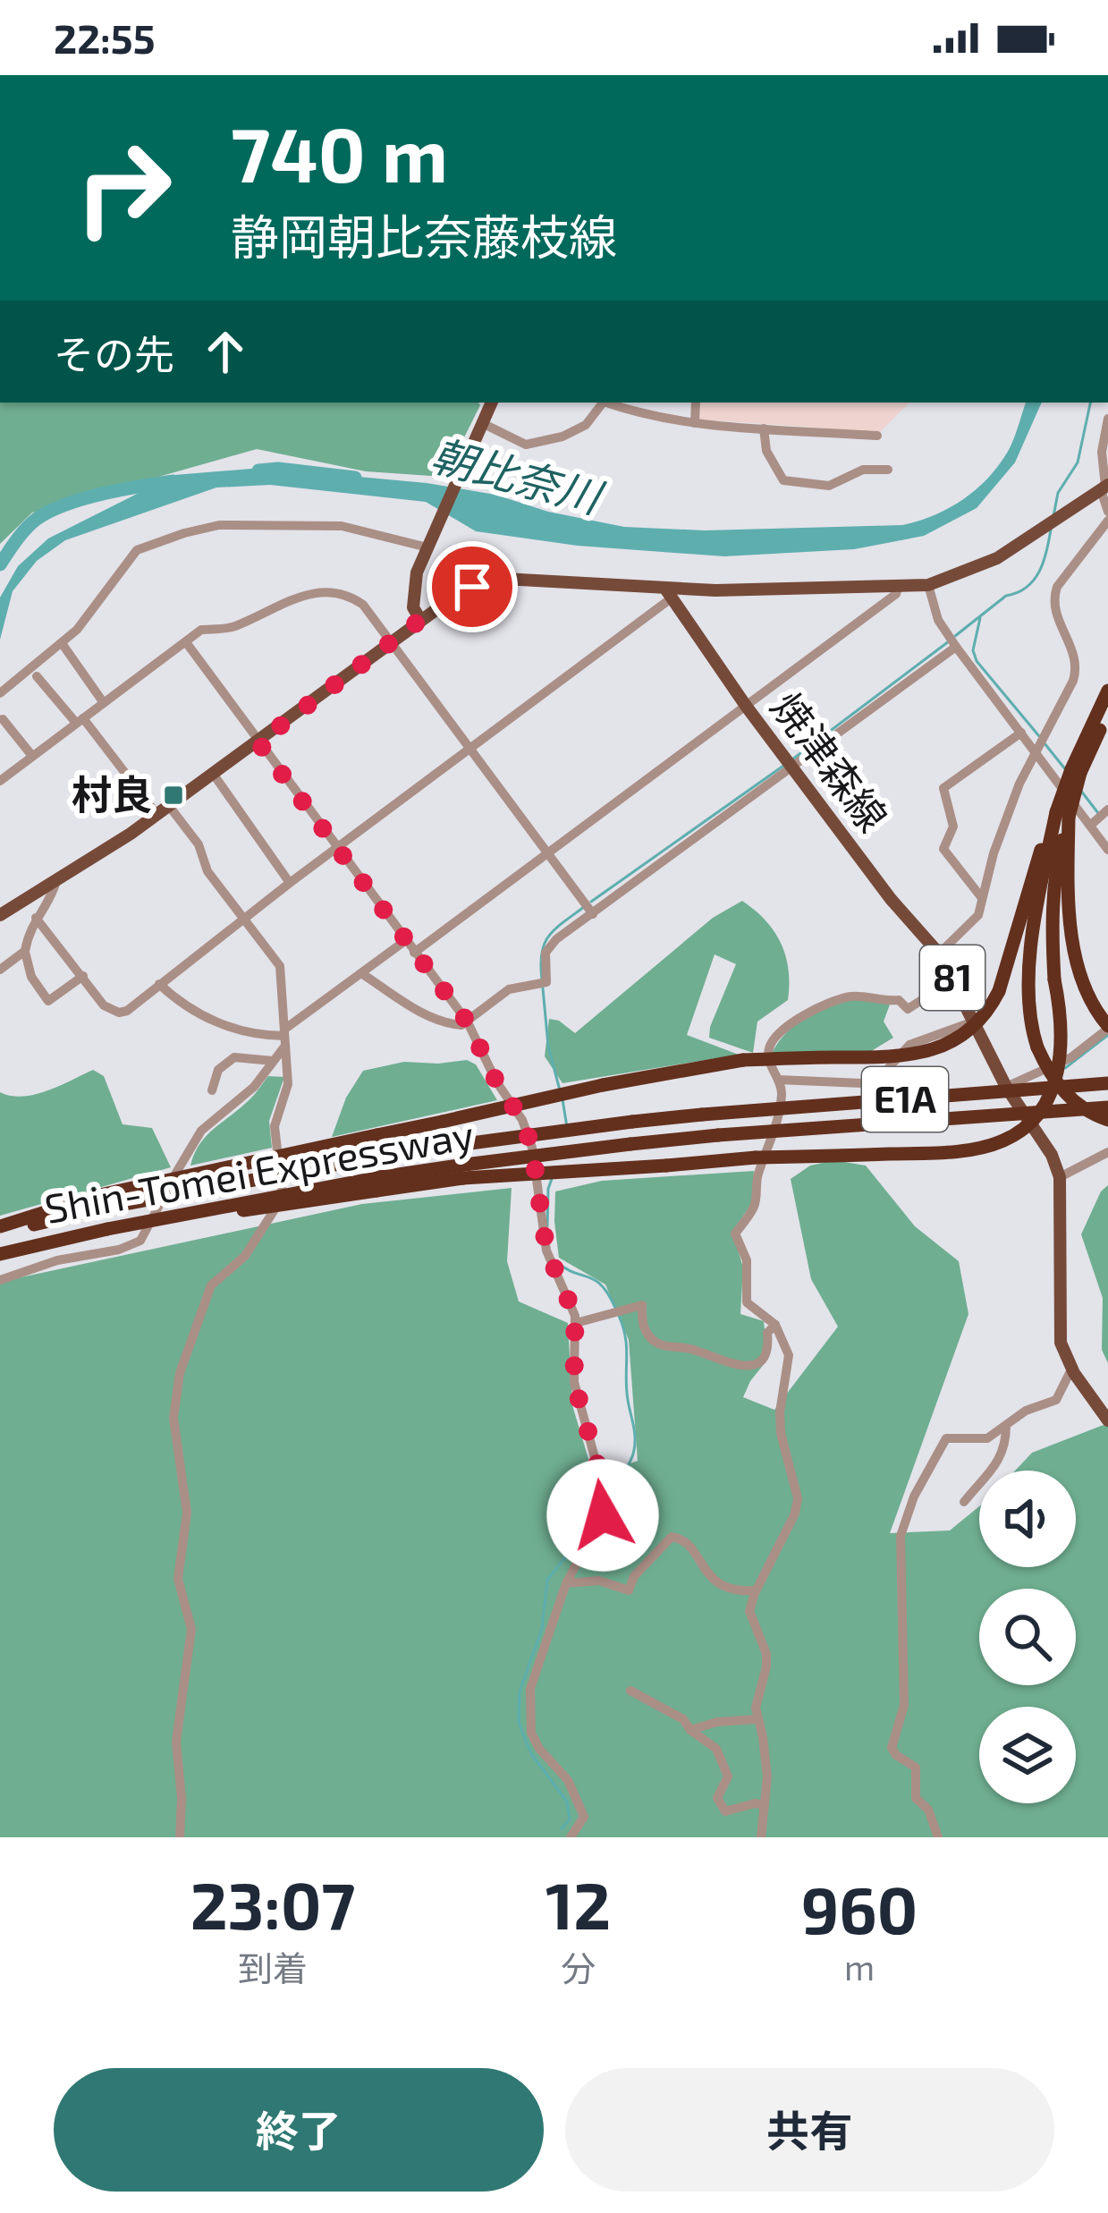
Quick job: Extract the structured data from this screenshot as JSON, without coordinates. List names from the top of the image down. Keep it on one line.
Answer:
{"streets":{"highway":["E1A","Shin-Tomei Expressway"],"main road":["焼津森線","81"]},"water":["朝比奈川"],"places":{"transit":["村良"]},"page":{"status":"22:55","turn":["740 m","静岡朝比奈藤枝線"],"then":"その先","eta":["23:07","到着","12","分","960","m"],"buttons":["終了","共有"]}}
